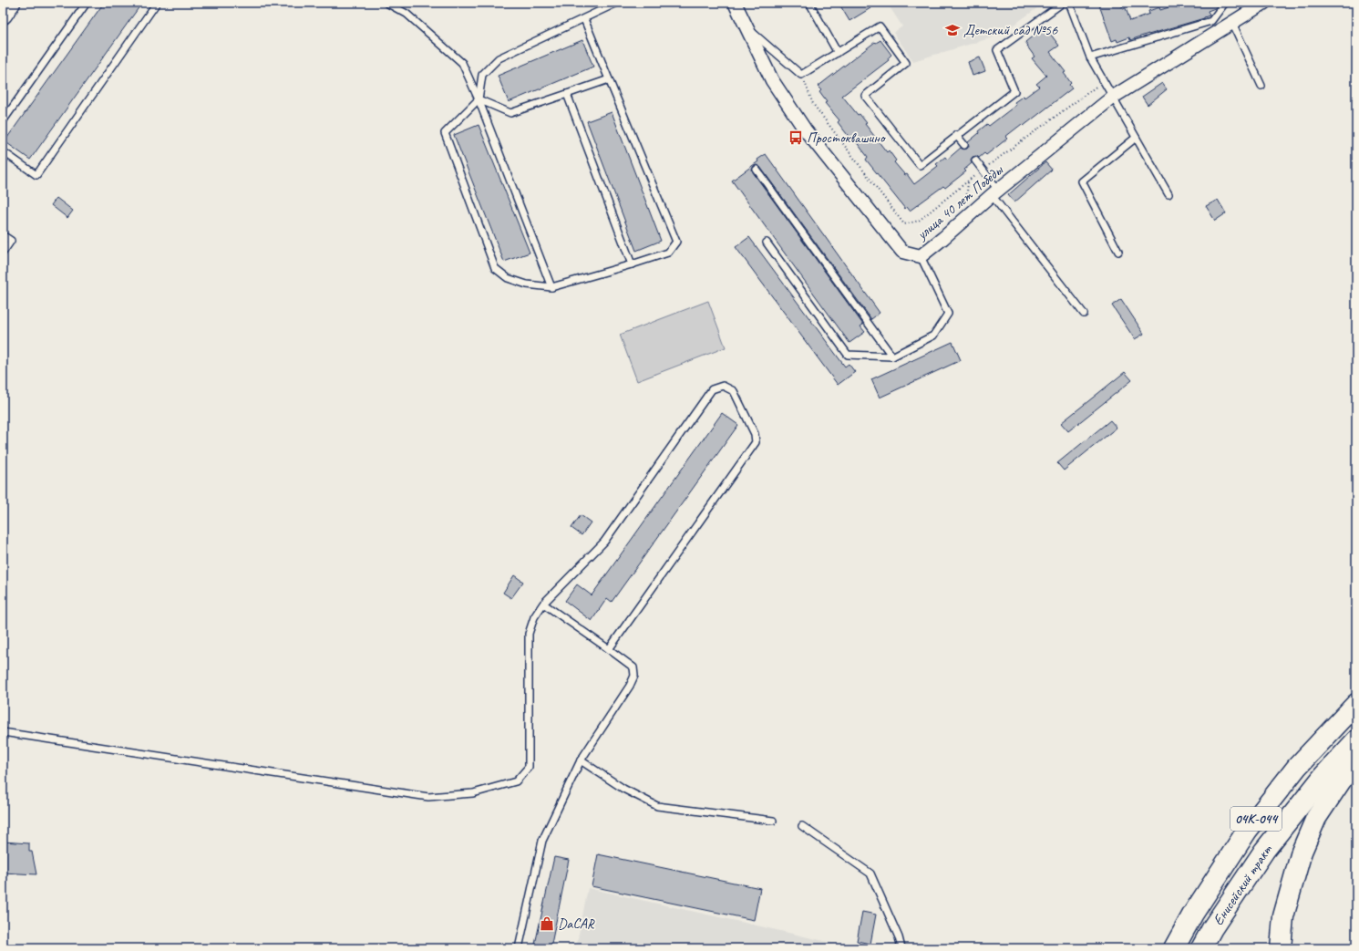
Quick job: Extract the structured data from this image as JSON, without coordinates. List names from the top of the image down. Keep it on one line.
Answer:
{"streets":{"main road":["04К-044","Енисейский тракт"],"street":["улица 40 лет Победы"]},"places":{"school or university":["Детский сад №56"],"bus stop":["Простоквашино"],"shop":["DaCAR"]}}
